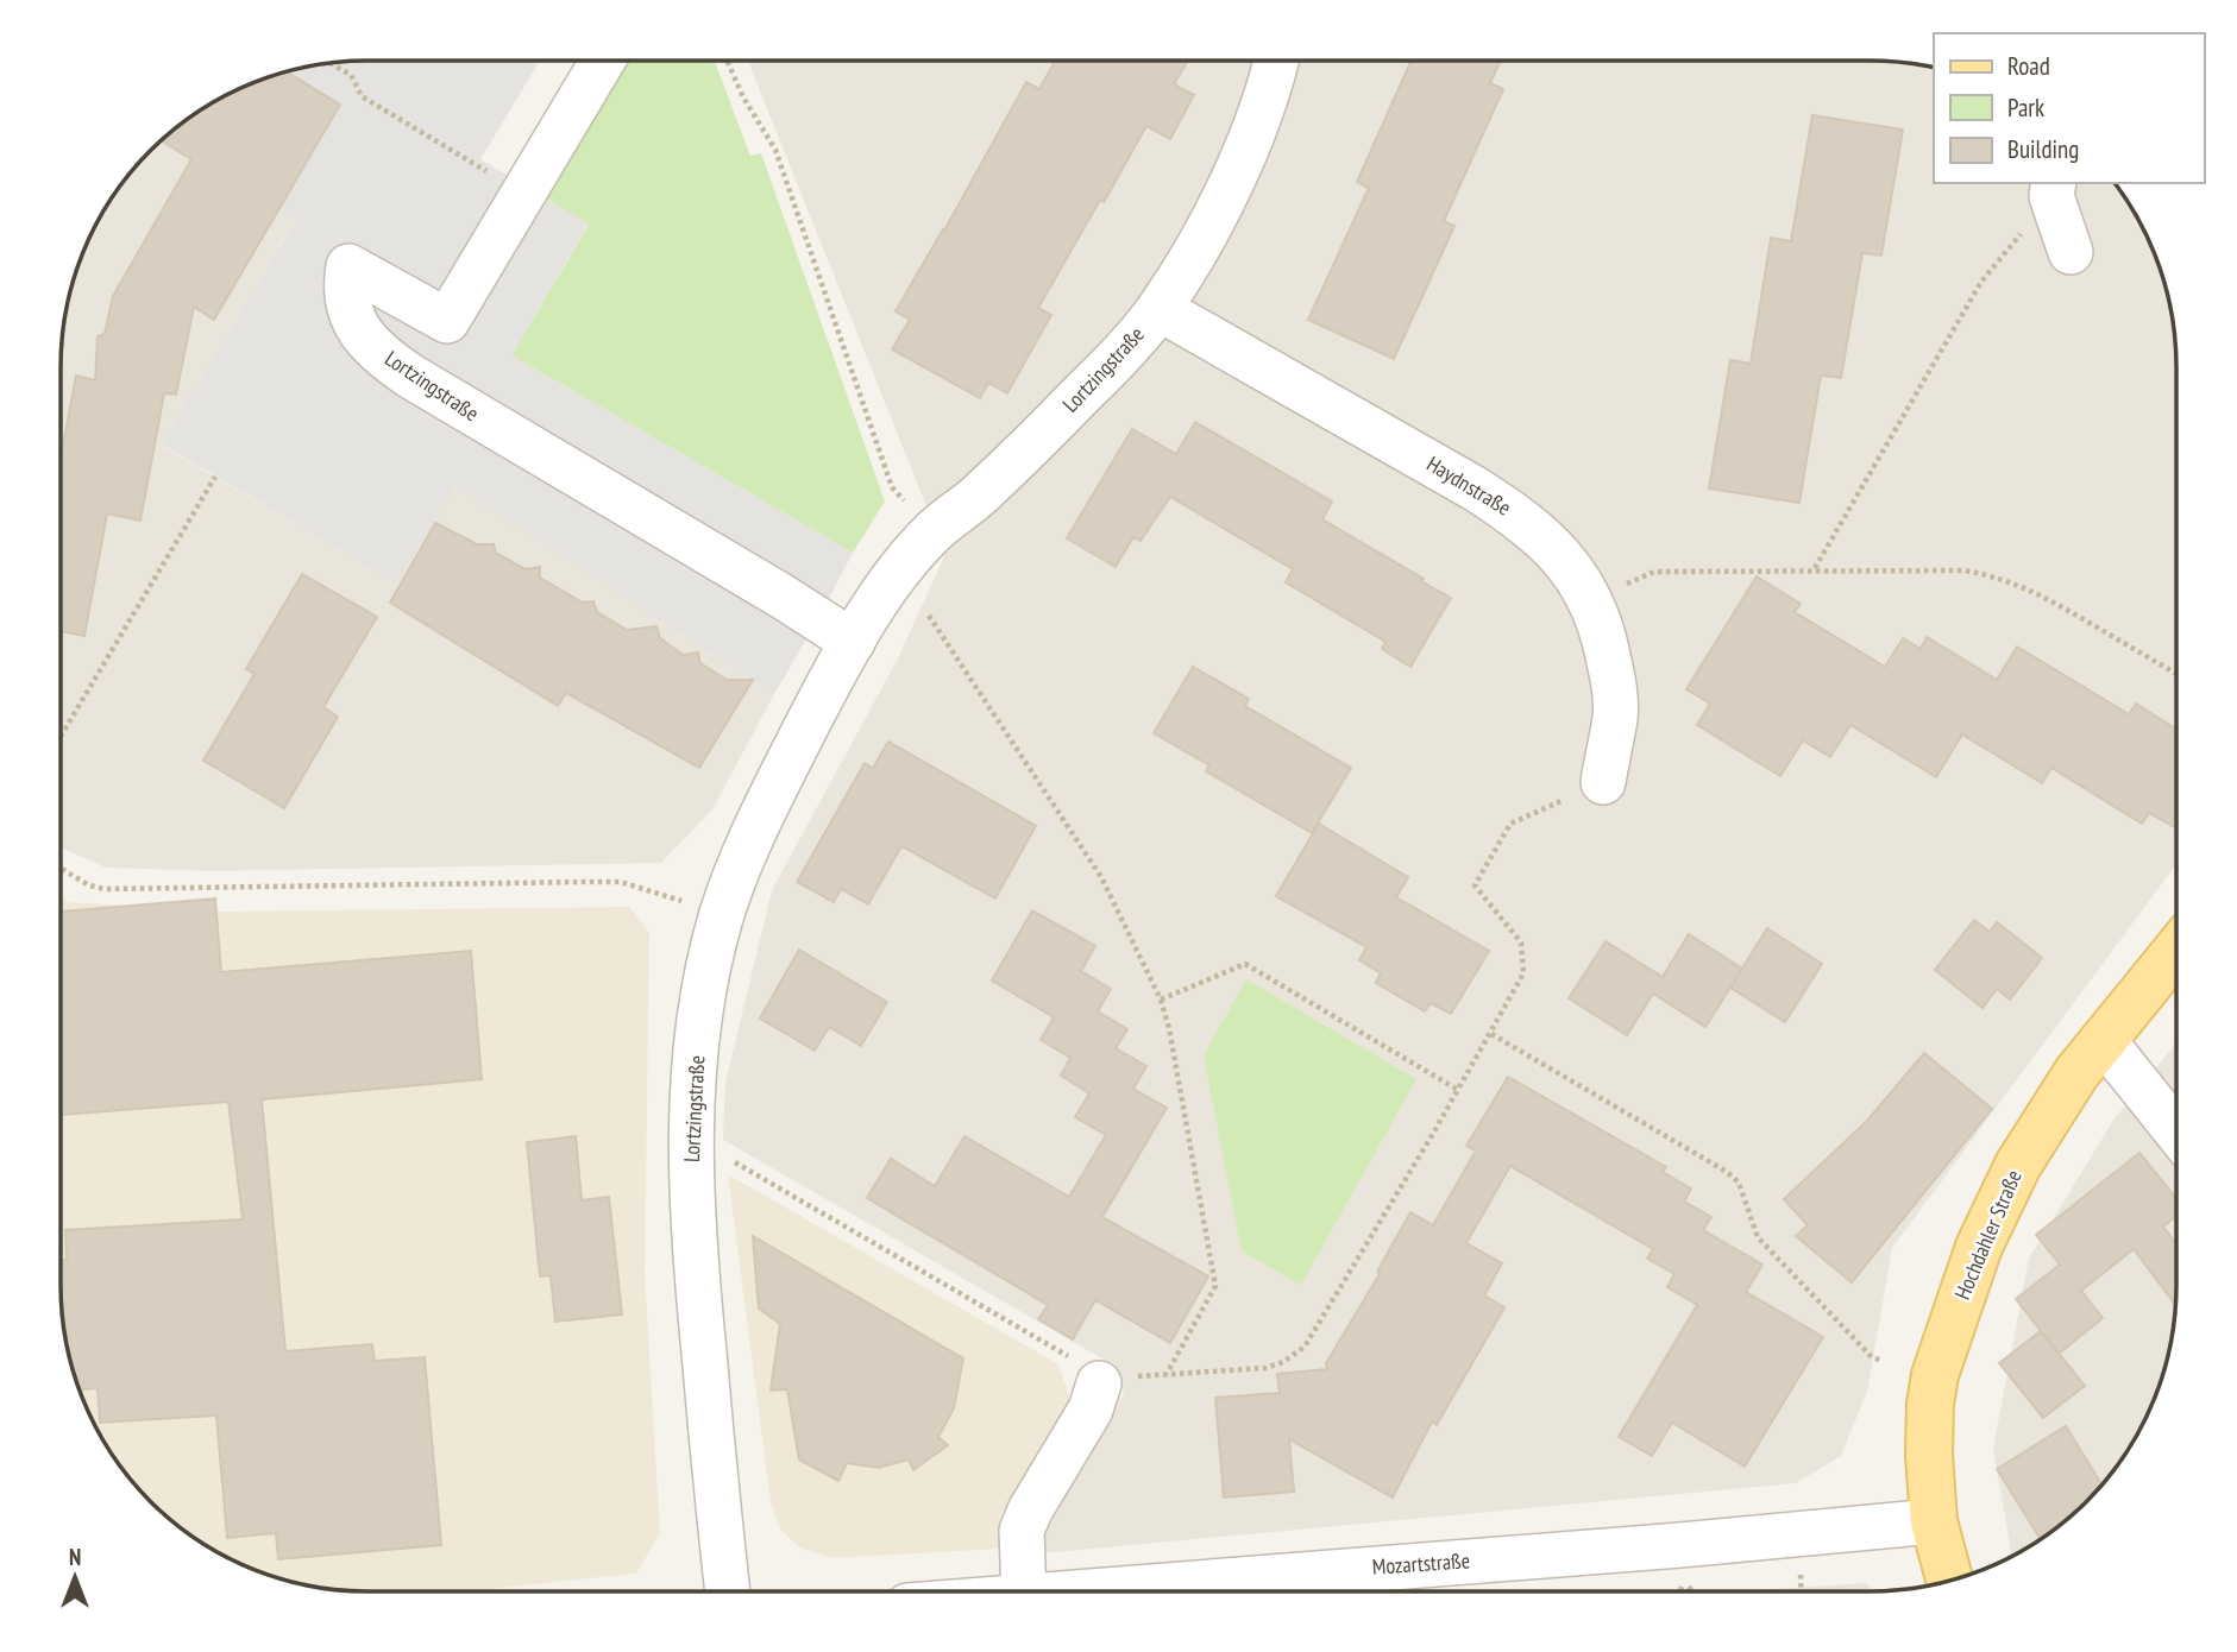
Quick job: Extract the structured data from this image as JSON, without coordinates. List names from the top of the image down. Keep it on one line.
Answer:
{"streets":{"main road":["Hochdahler Straße"],"street":["Lortzingstraße","Haydnstraße","Mozartstraße"]},"crossings":[["Lortzingstraße","Haydnstraße"],["Hochdahler Straße","Mozartstraße"]],"legend":["Road","Park","Building"],"north":"top"}
